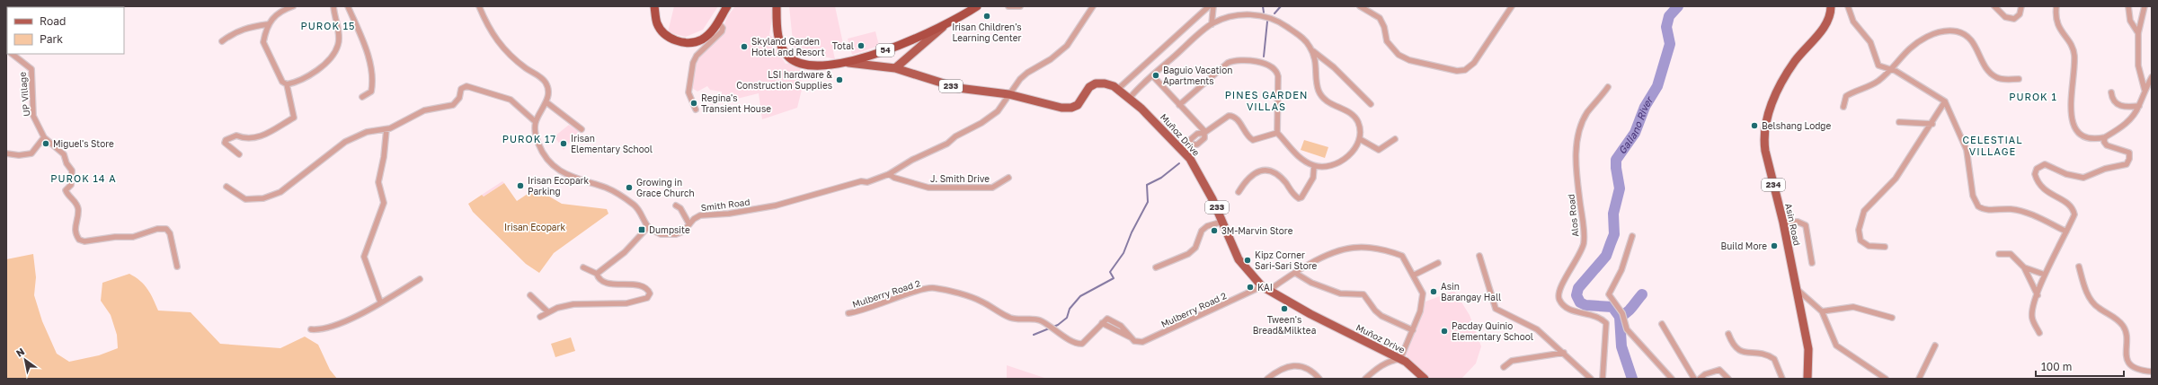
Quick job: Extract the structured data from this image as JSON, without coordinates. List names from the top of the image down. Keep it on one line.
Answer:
{"streets":{"highway":["54"],"main road":["233","Muñoz Drive","234","Asin Road"],"street":["UP Village","J. Smith Drive","Smith Road","Alos Road","Mulberry Road 2"]},"crossings":[["54","Muñoz Drive"],["Muñoz Drive","Smith Road"],["Muñoz Drive","Mulberry Road 2"],["J. Smith Drive","Smith Road"]],"districts":["PUROK 15","PINES GARDEN VILLAS","PUROK 1","PUROK 17","CELESTIAL VILLAGE","PUROK 14 A"],"water":["Galiano River"],"parks":["Irisan Ecopark"],"places":{"other":["Irisan Children's Learning Center","Total","Skyland Garden Hotel and Resort","Baguio Vacation Apartments","LSI hardware & Construction Supplies","Regina's Transient House","Belshang Lodge","Miguel's Store","Irisan Elementary School","Irisan Ecopark Parking","Growing in Grace Church","3M-Marvin Store","Build More","Kipz Corner Sari-Sari Store","KAI","Asin Barangay Hall","Tween's Bread&Milktea","Pacday Quinio Elementary School"],"transit":["Dumpsite"]},"legend":["Road","Park"],"scale_bar":"100 m","north":"top left"}
